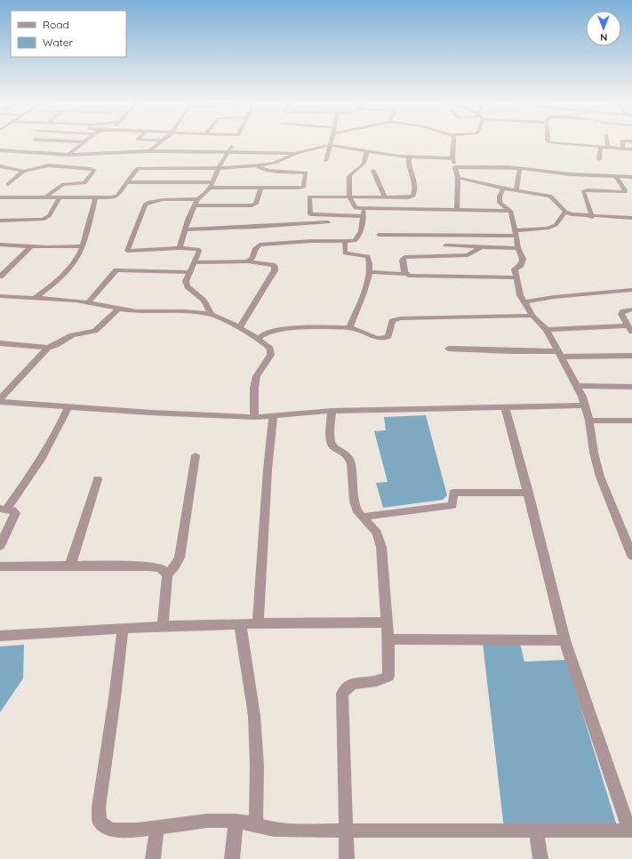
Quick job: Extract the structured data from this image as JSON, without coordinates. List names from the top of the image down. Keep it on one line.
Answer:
{"legend":["Road","Water"],"north":"bottom"}
